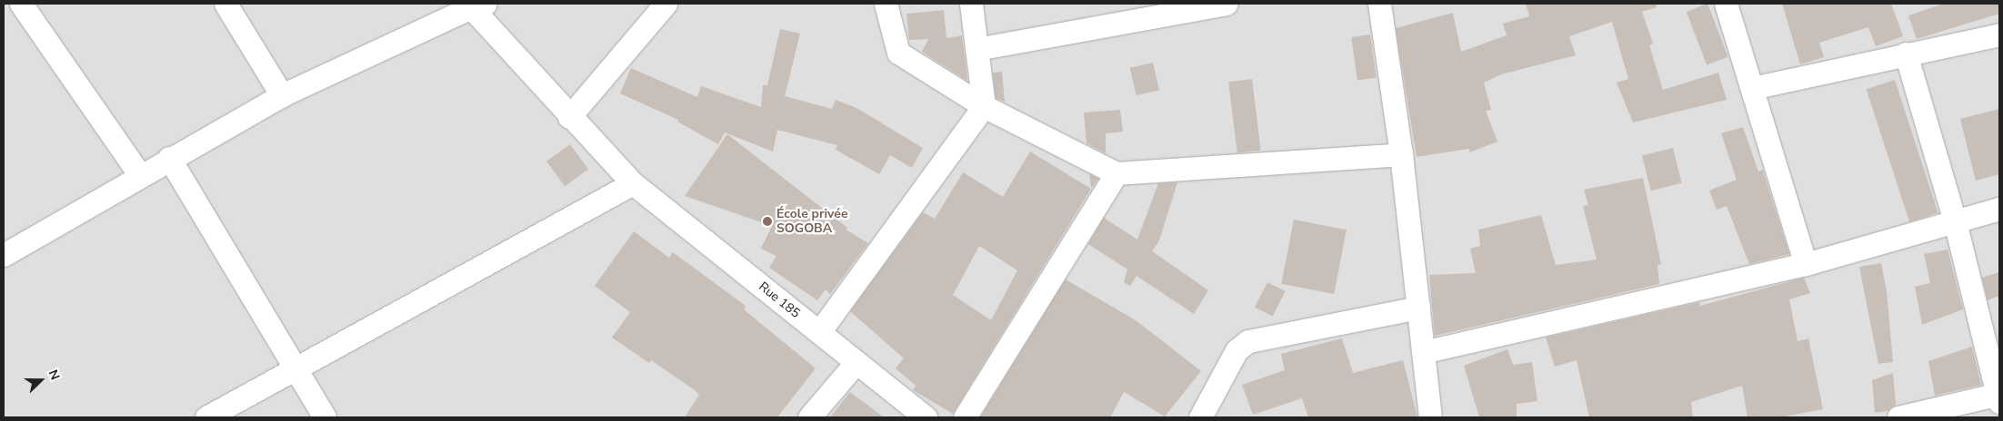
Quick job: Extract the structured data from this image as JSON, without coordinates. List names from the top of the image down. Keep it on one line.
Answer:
{"streets":{"street":["Rue 185"]},"places":["École privée SOGOBA"],"north":"right"}
